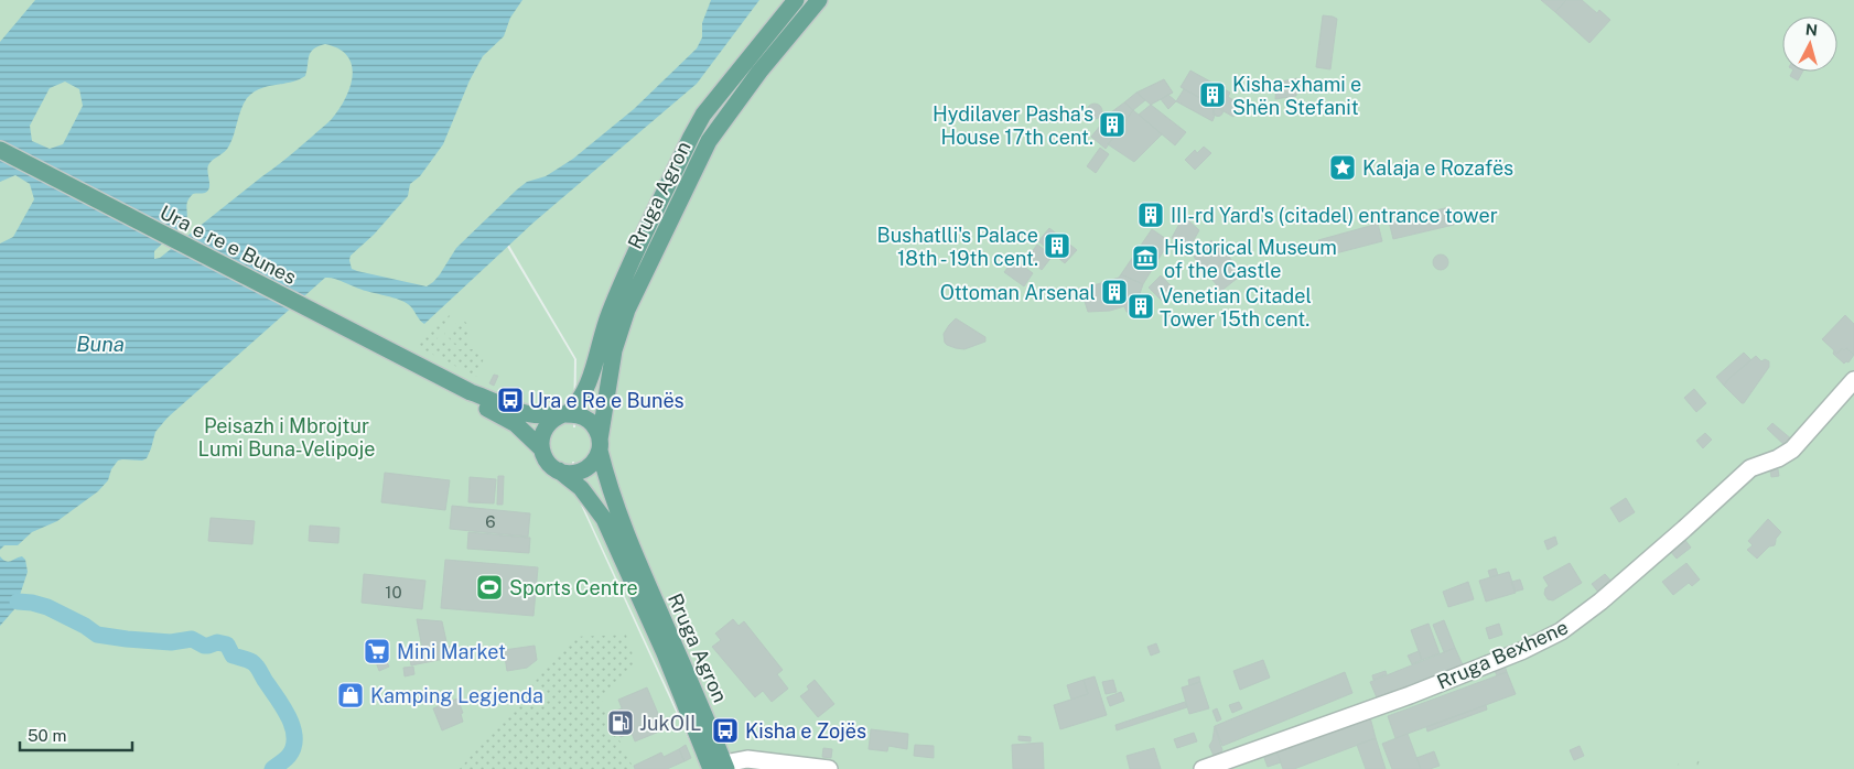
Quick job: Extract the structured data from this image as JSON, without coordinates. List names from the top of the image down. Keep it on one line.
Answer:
{"streets":{"main road":["Rruga Agron","Ura e re e Bunes"],"street":["Rruga Bexhene"]},"water":["Buna"],"parks":["Peisazh i Mbrojtur Lumi Buna-Velipoje"],"places":{"building":["Kisha-xhami e Shën Stefanit","Hydilaver Pasha's House 17th cent.","III-rd Yard's (citadel) entrance tower","Bushatlli's Palace 18th - 19th cent.","Ottoman Arsenal","Venetian Citadel Tower 15th cent."],"place":["Kalaja e Rozafës"],"museum":["Historical Museum of the Castle"],"bus stop":["Ura e Re e Bunës","Kisha e Zojës"],"sports":["Sports Centre"],"supermarket":["Mini Market"],"shop":["Kamping Legjenda"],"fuel station":["JukOIL"]},"house_numbers":["6","10"],"scale_bar":"50 m","north":"top"}
